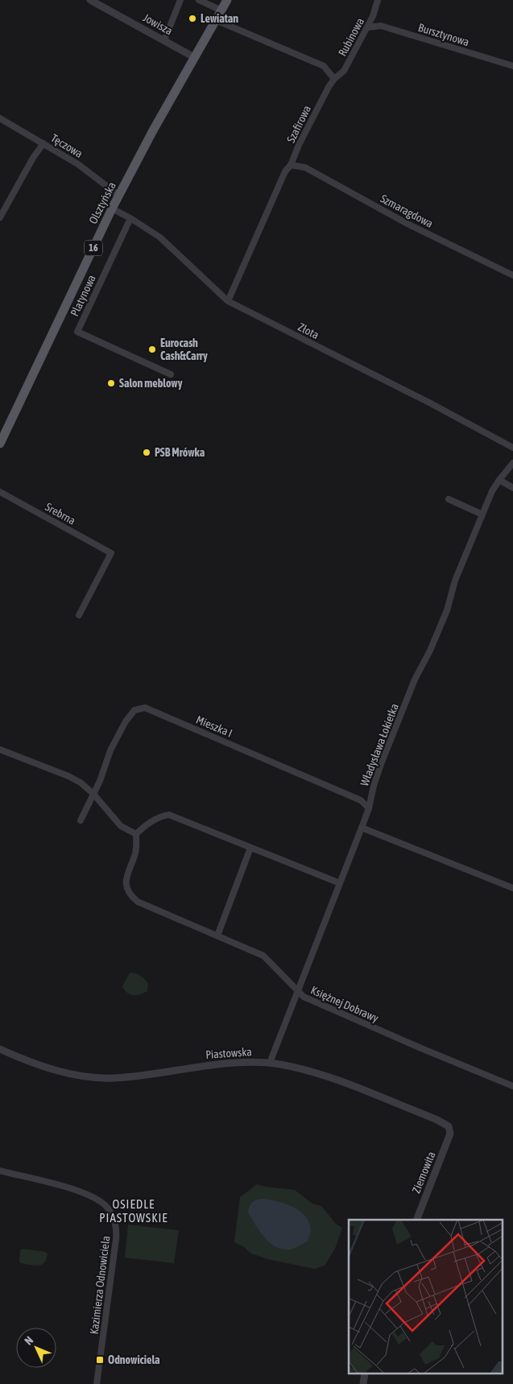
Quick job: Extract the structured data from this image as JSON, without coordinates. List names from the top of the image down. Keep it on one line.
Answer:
{"streets":{"main road":["Olsztyńska","16"],"street":["Jowisza","Bursztynowa","Rubinowa","Szafirowa","Tęczowa","Szmaragdowa","Platynowa","Złota","Srebrna","Mieszka I","Władysława Łokietka","Księżnej Dobrawy","Piastowska","Ziemowita","Kazimierza Odnowiciela"]},"crossings":[["Jowisza","Olsztyńska"],["Bursztynowa","Rubinowa"],["Rubinowa","Szafirowa"],["Szafirowa","Szmaragdowa"],["Szafirowa","Złota"],["Tęczowa","Olsztyńska"],["Olsztyńska","Złota"],["Platynowa","Złota"],["Mieszka I","Władysława Łokietka"],["Władysława Łokietka","Księżnej Dobrawy"],["Władysława Łokietka","Piastowska"],["Piastowska","Ziemowita"]],"districts":["OSIEDLE PIASTOWSKIE"],"places":{"other":["Lewiatan","Eurocash Cash&Carry","Salon meblowy","PSB Mrówka"],"transit":["Odnowiciela"]},"north":"top left"}
